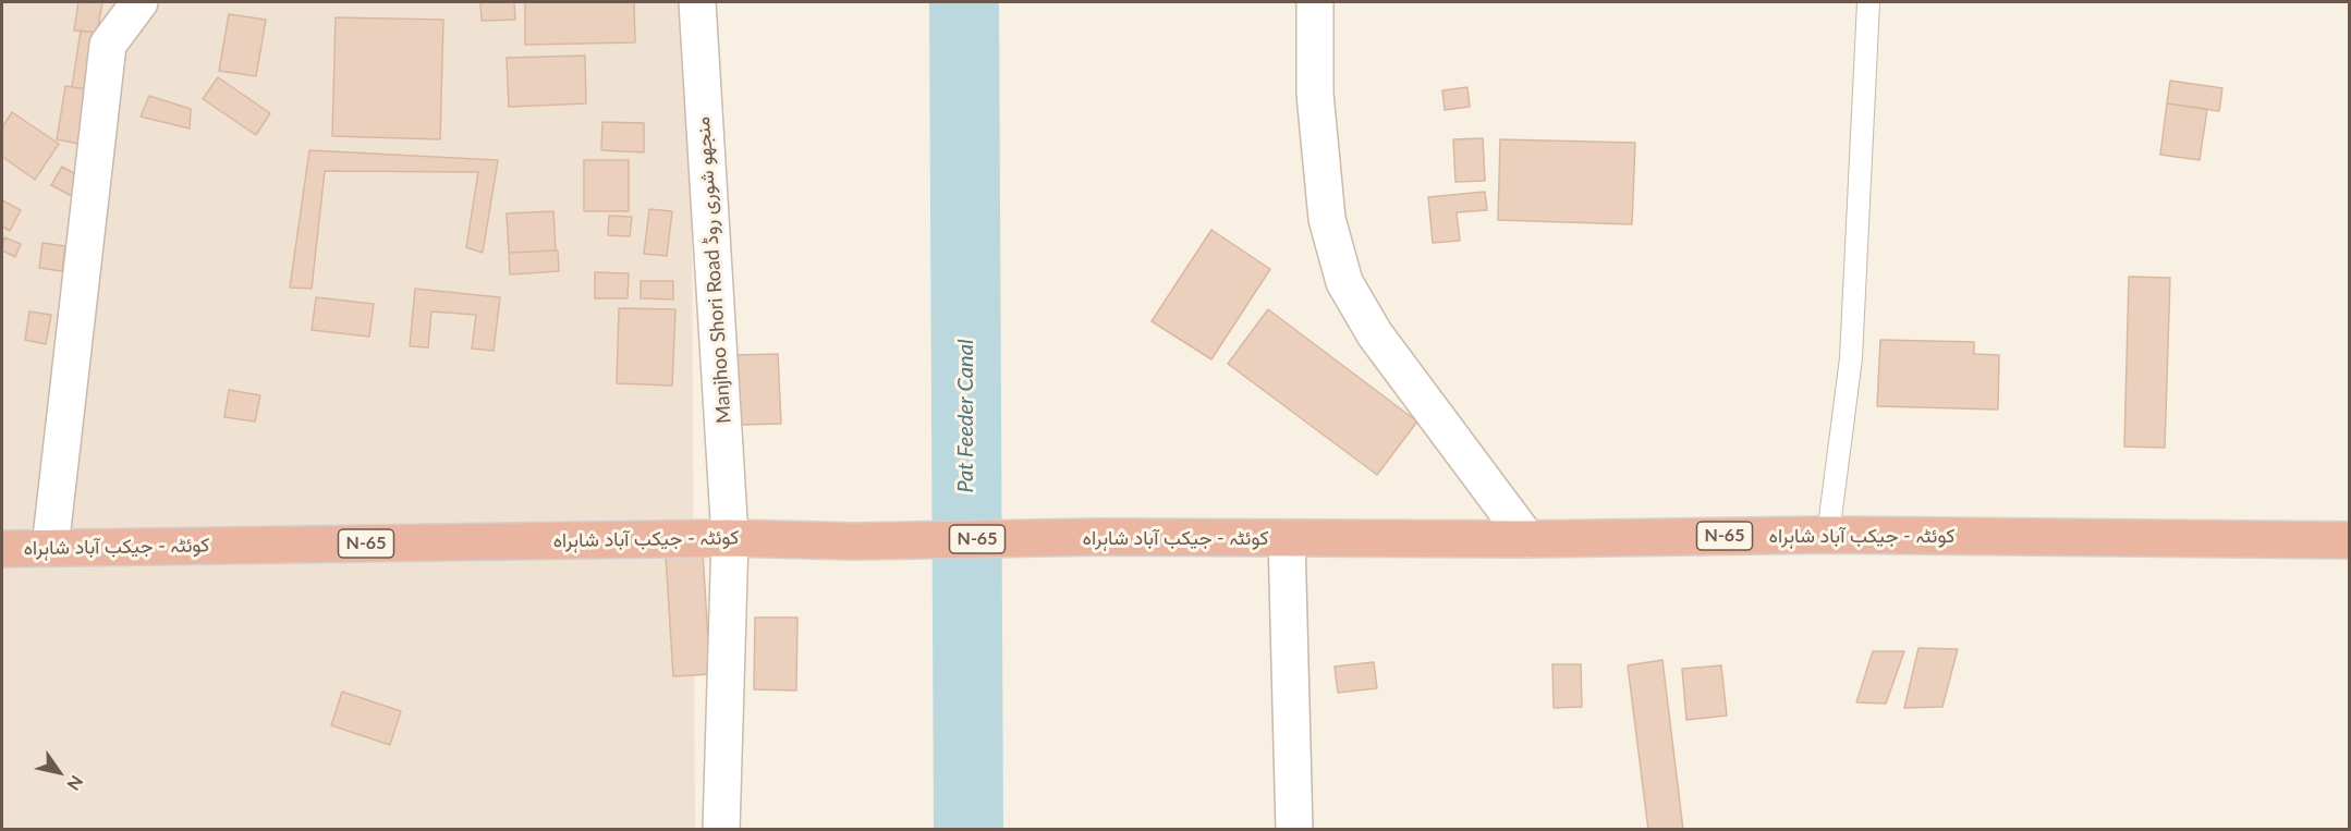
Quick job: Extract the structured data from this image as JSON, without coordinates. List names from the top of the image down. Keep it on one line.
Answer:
{"streets":{"highway":["N-65","کوئٹہ - جیکب آباد شاہراہ"],"street":["Manjhoo Shori Road منجھو شوری روڈ"]},"crossings":[["Manjhoo Shori Road منجھو شوری روڈ","کوئٹہ - جیکب آباد شاہراہ"]],"water":["Pat Feeder Canal"],"north":"bottom right"}
